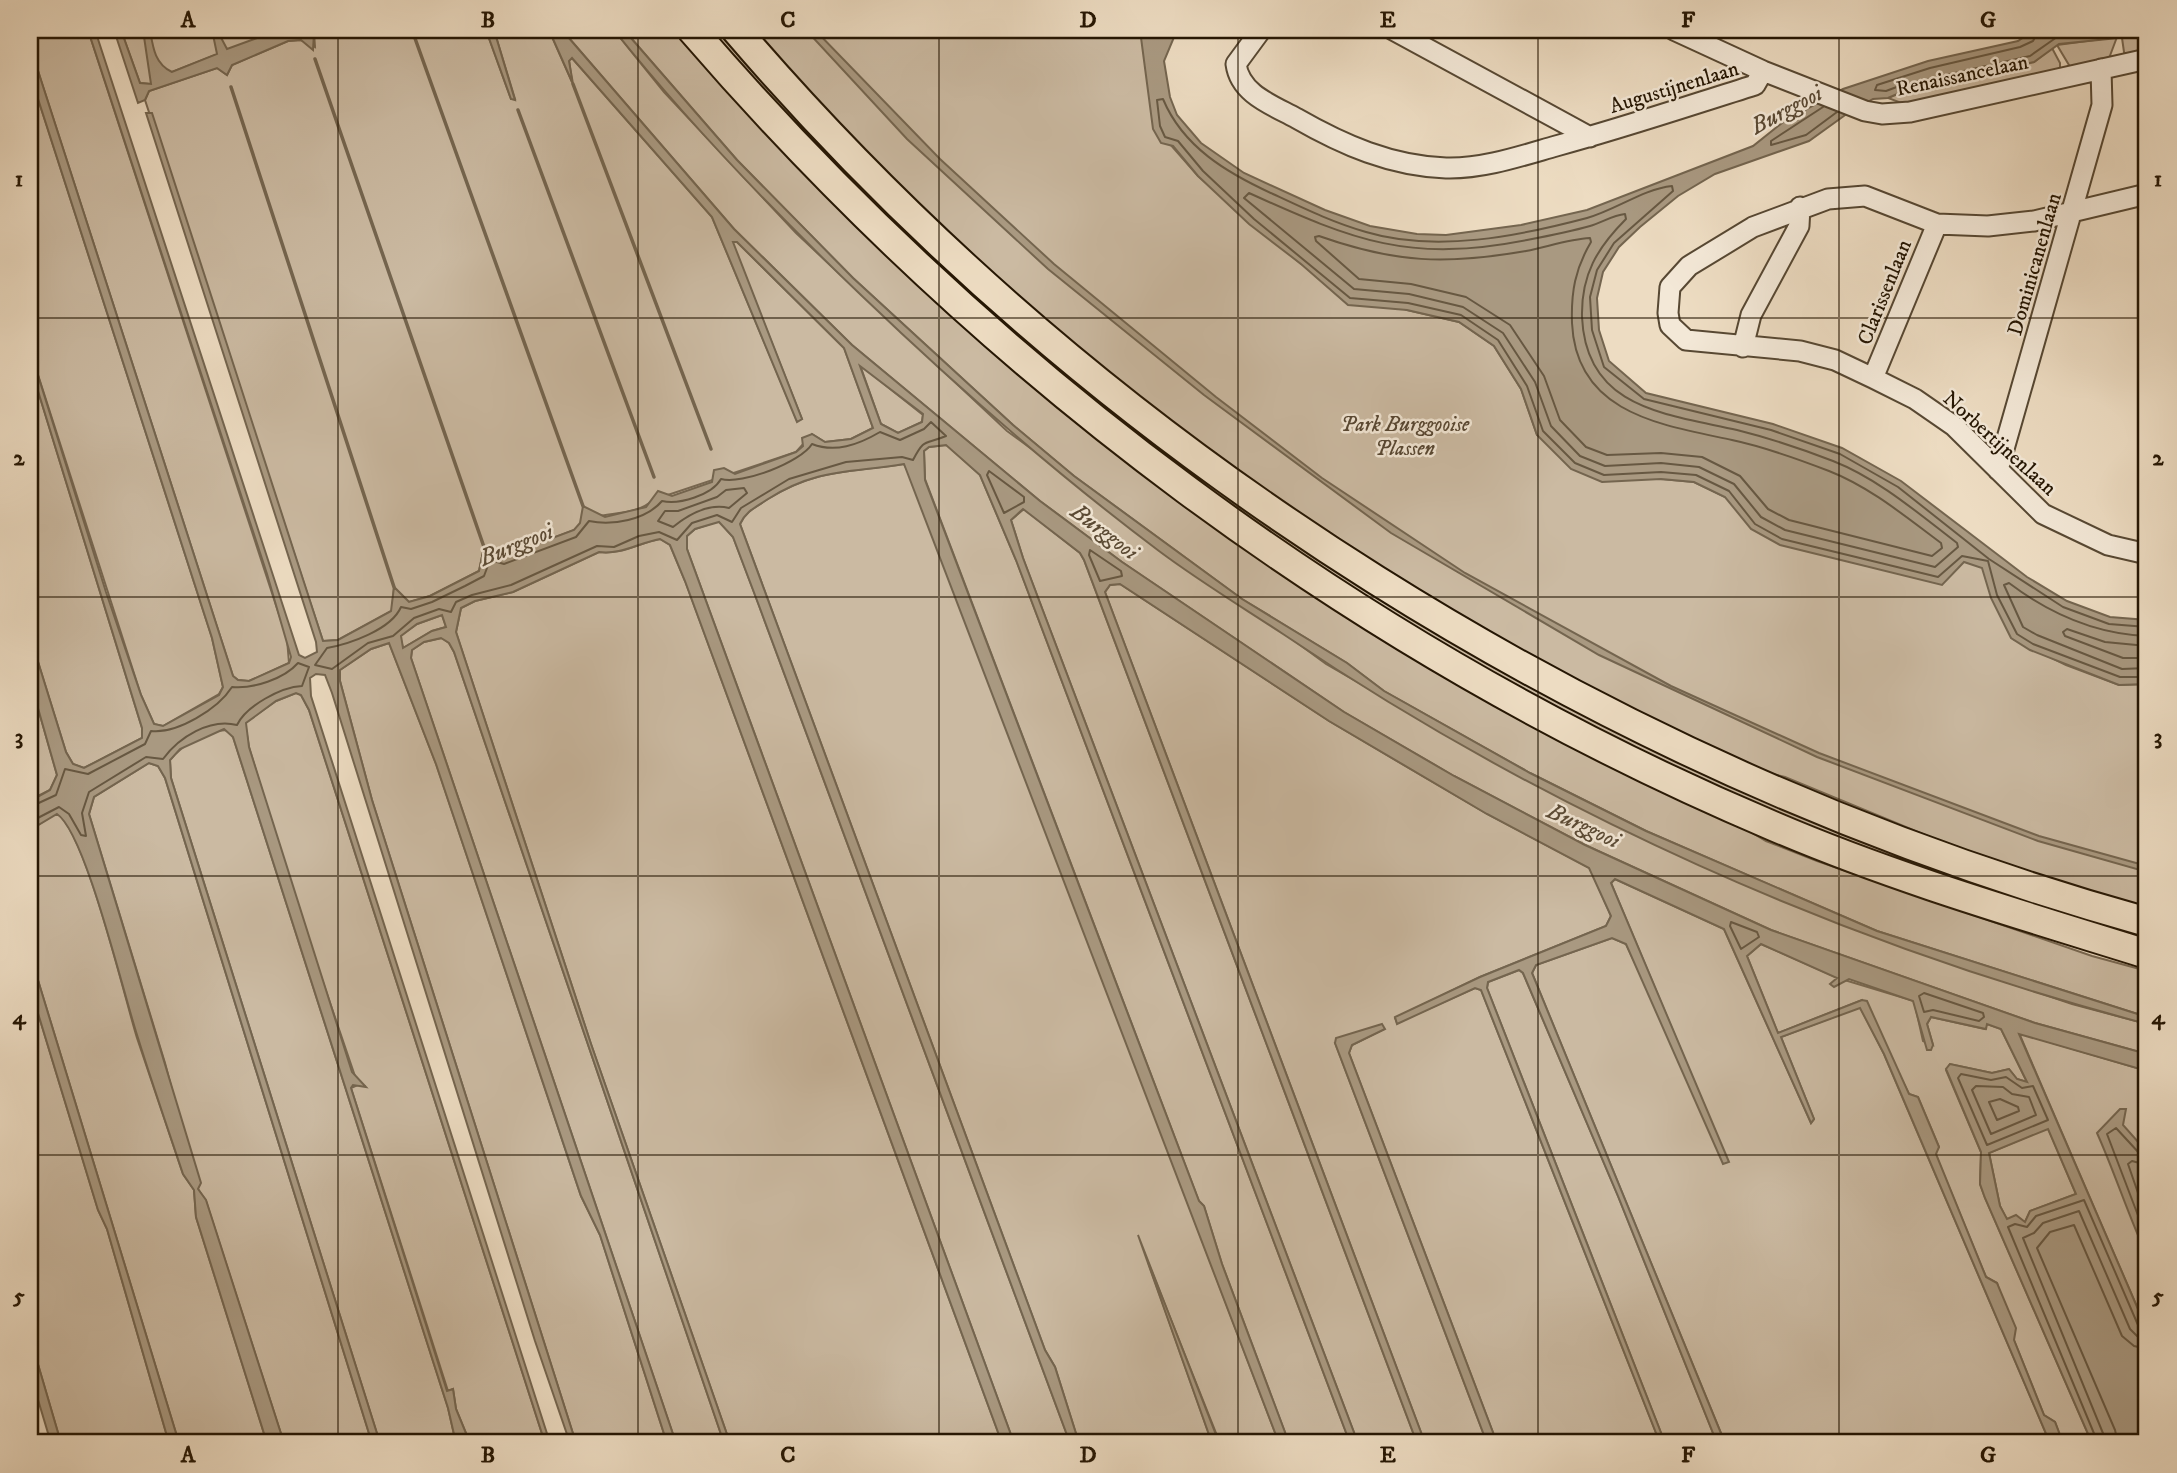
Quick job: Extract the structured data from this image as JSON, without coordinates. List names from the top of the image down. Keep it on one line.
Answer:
{"streets":{"street":["Renaissancelaan","Augustijnenlaan","Dominicanenlaan","Clarissenlaan","Norbertijnenlaan"]},"crossings":[["Renaissancelaan","Augustijnenlaan"],["Renaissancelaan","Dominicanenlaan"],["Dominicanenlaan","Norbertijnenlaan"],["Clarissenlaan","Norbertijnenlaan"]],"water":["Burggooi"],"parks":["Park Burggooise Plassen"],"grid":{"columns":["A","B","C","D","E","F","G"],"rows":["1","2","3","4","5"]}}
